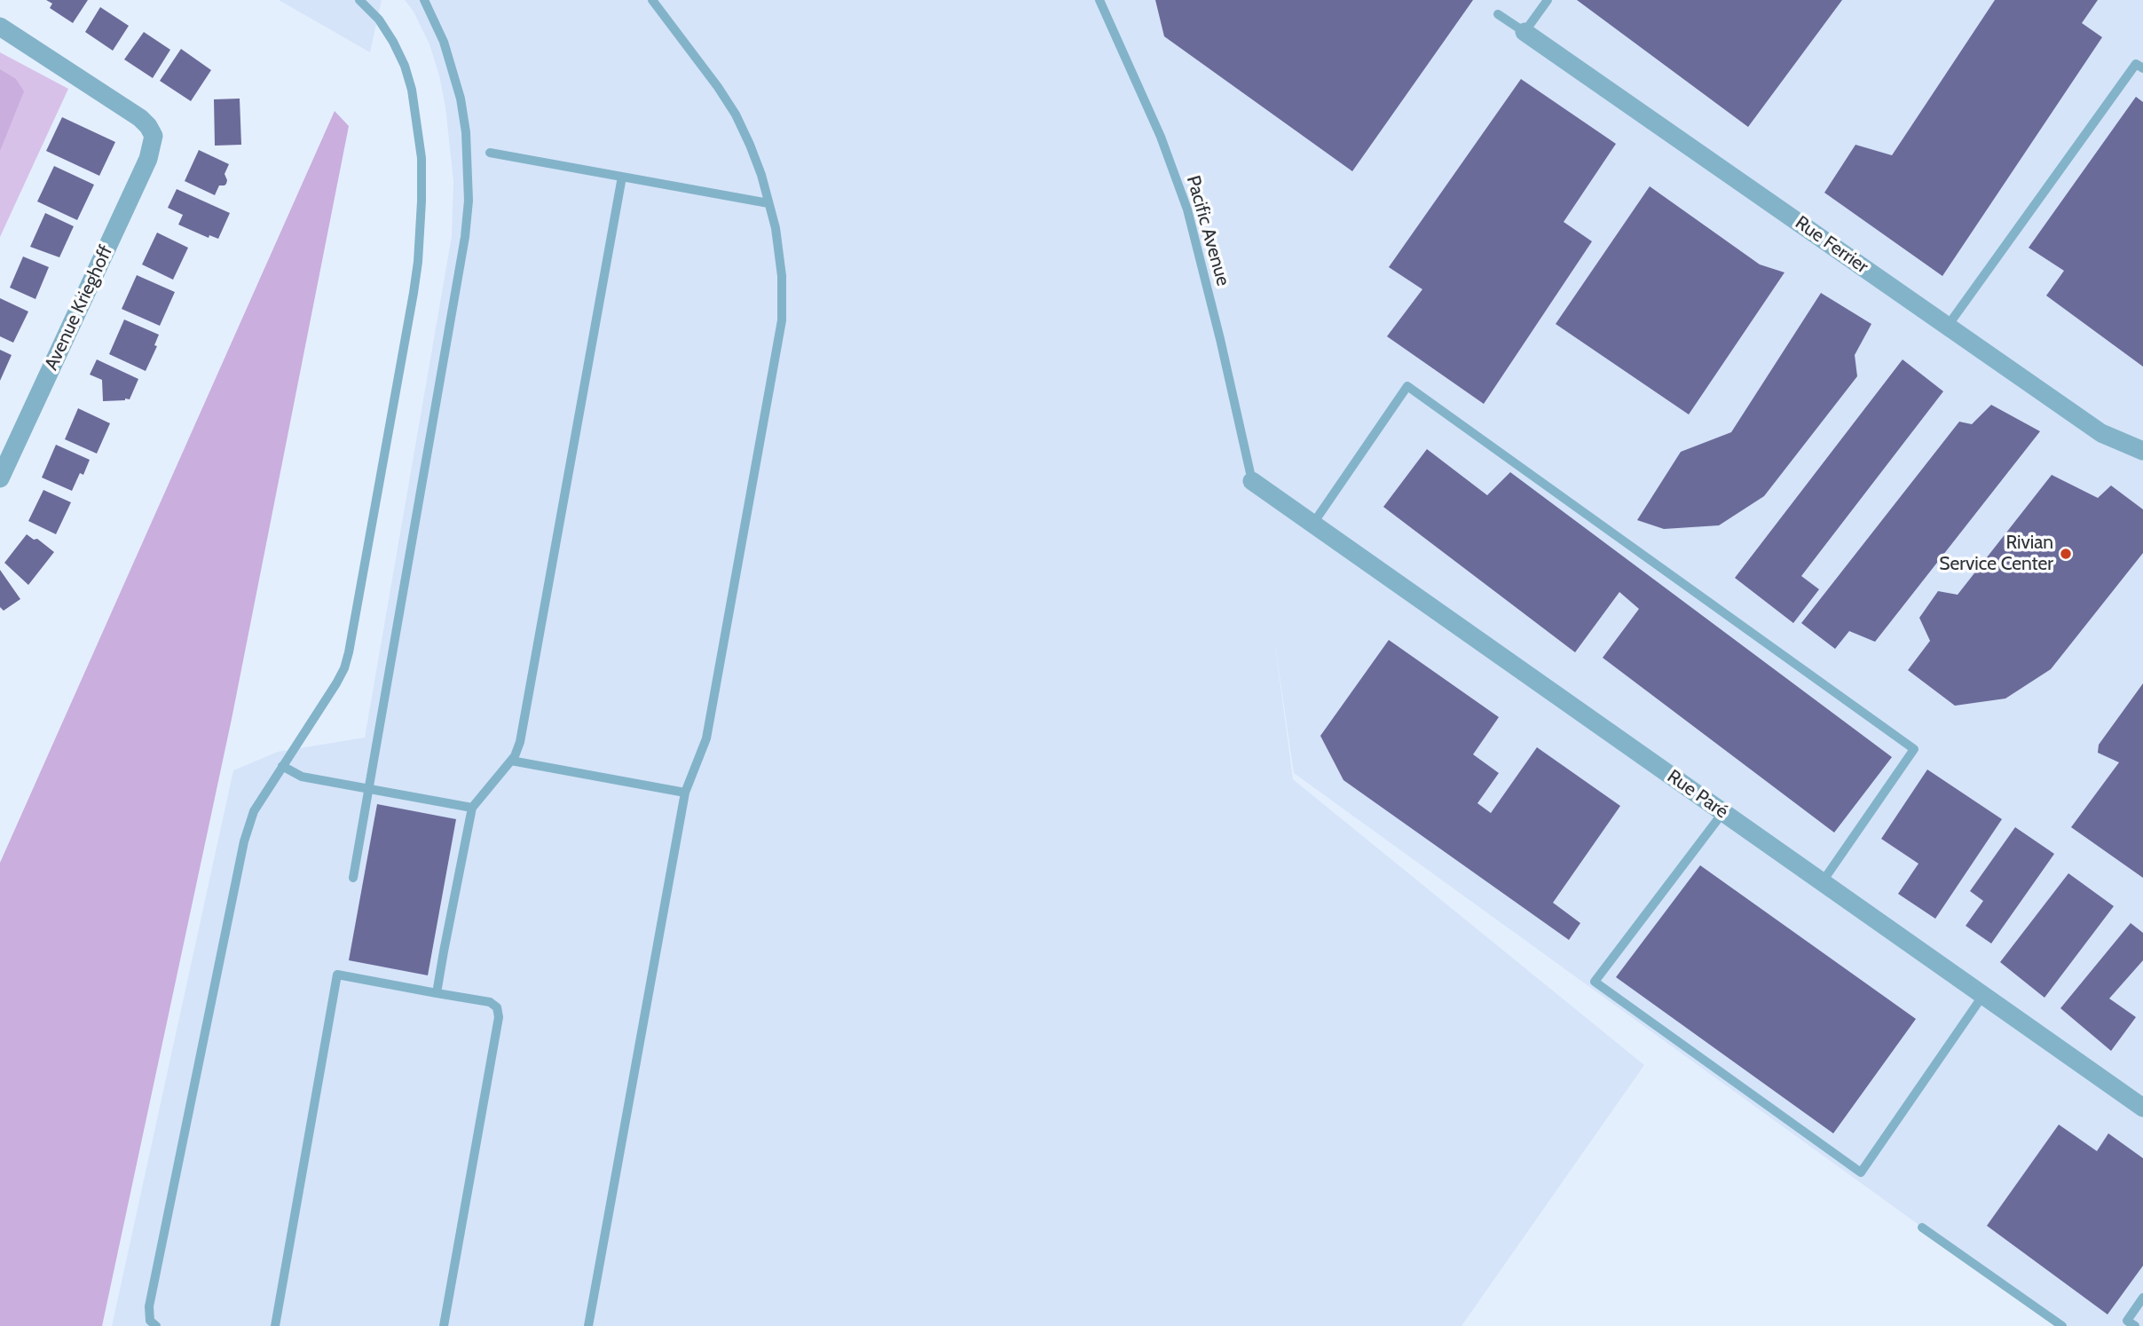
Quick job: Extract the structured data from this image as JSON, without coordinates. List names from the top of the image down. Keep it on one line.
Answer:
{"streets":{"street":["Rue Ferrier","Avenue Krieghoff","Rue Paré"],"lane":["Pacific Avenue"]},"crossings":[["Pacific Avenue","Rue Paré"]],"places":["Rivian Service Center"]}
